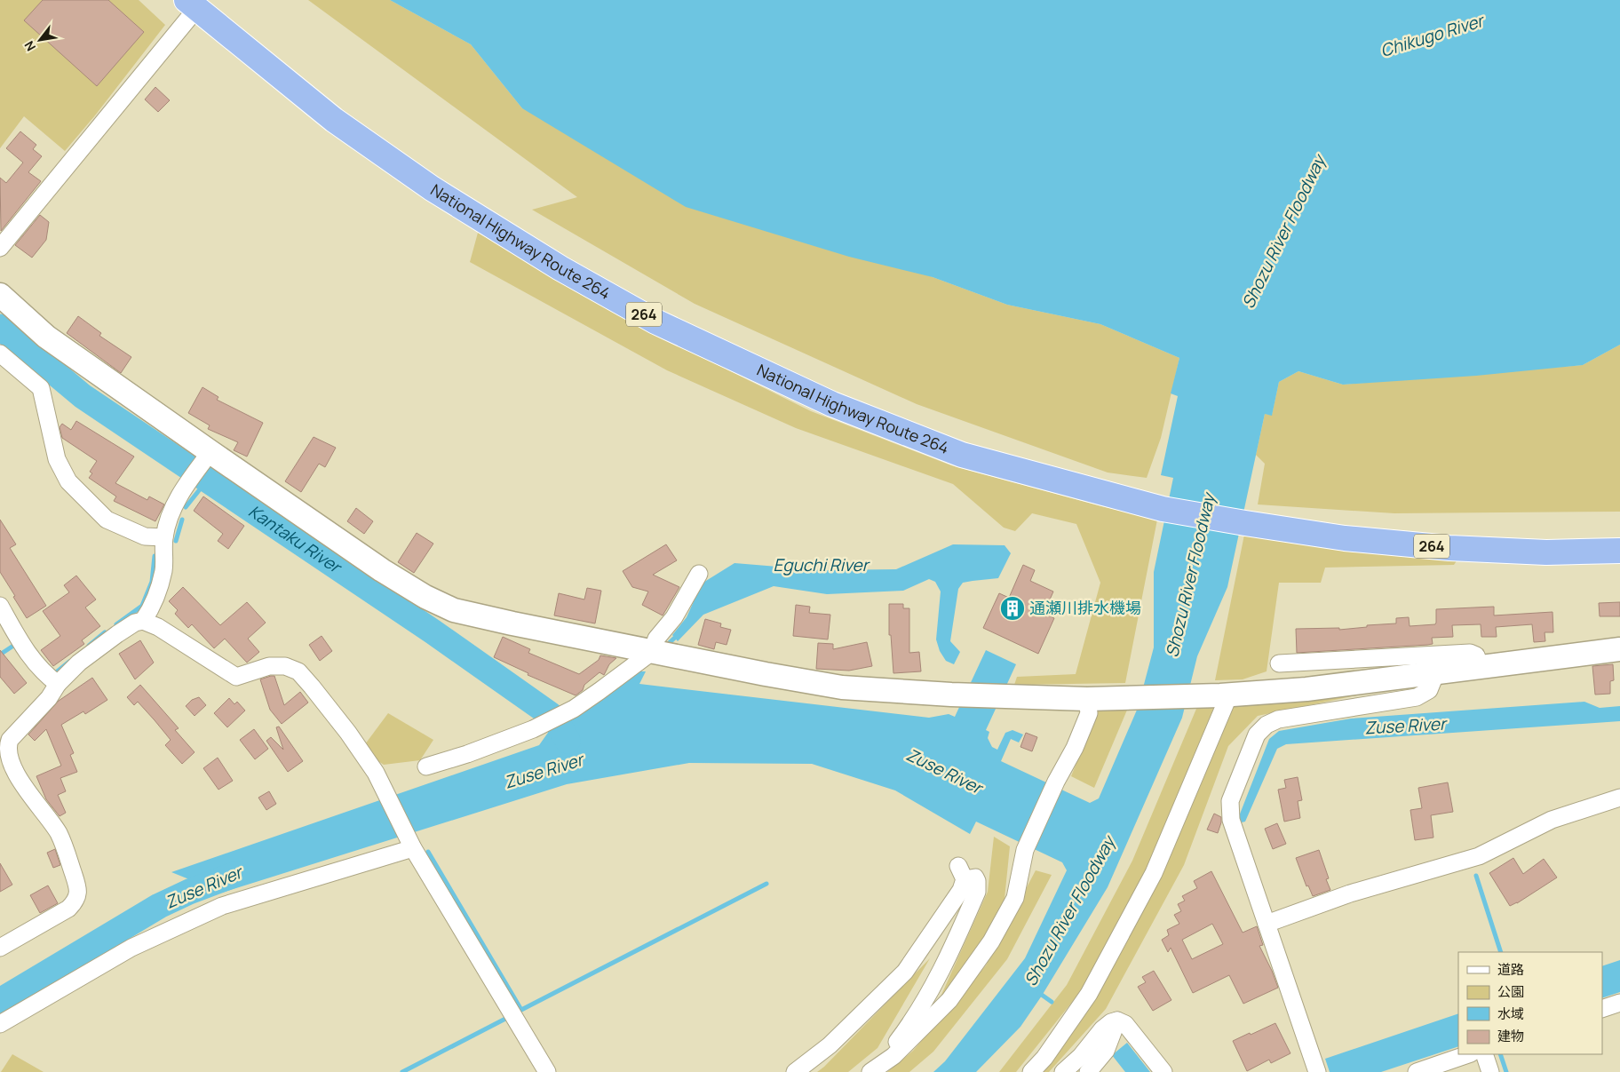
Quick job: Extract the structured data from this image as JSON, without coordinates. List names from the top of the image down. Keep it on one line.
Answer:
{"streets":{"highway":["National Highway Route 264","264"]},"water":["Chikugo River","Shozu River Floodway","Kantaku River","Eguchi River","Zuse River"],"places":{"building":["通瀬川排水機場"]},"legend":["道路","公園","水域","建物"],"north":"bottom left"}
